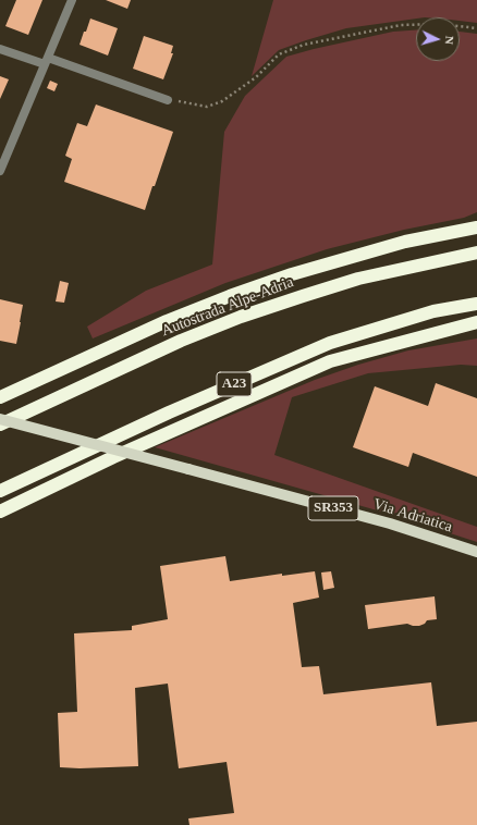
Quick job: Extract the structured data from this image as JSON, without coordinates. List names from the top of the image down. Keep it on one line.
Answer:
{"streets":{"highway":["Autostrada Alpe-Adria","A23"],"main road":["SR353","Via Adriatica"]},"north":"right"}
